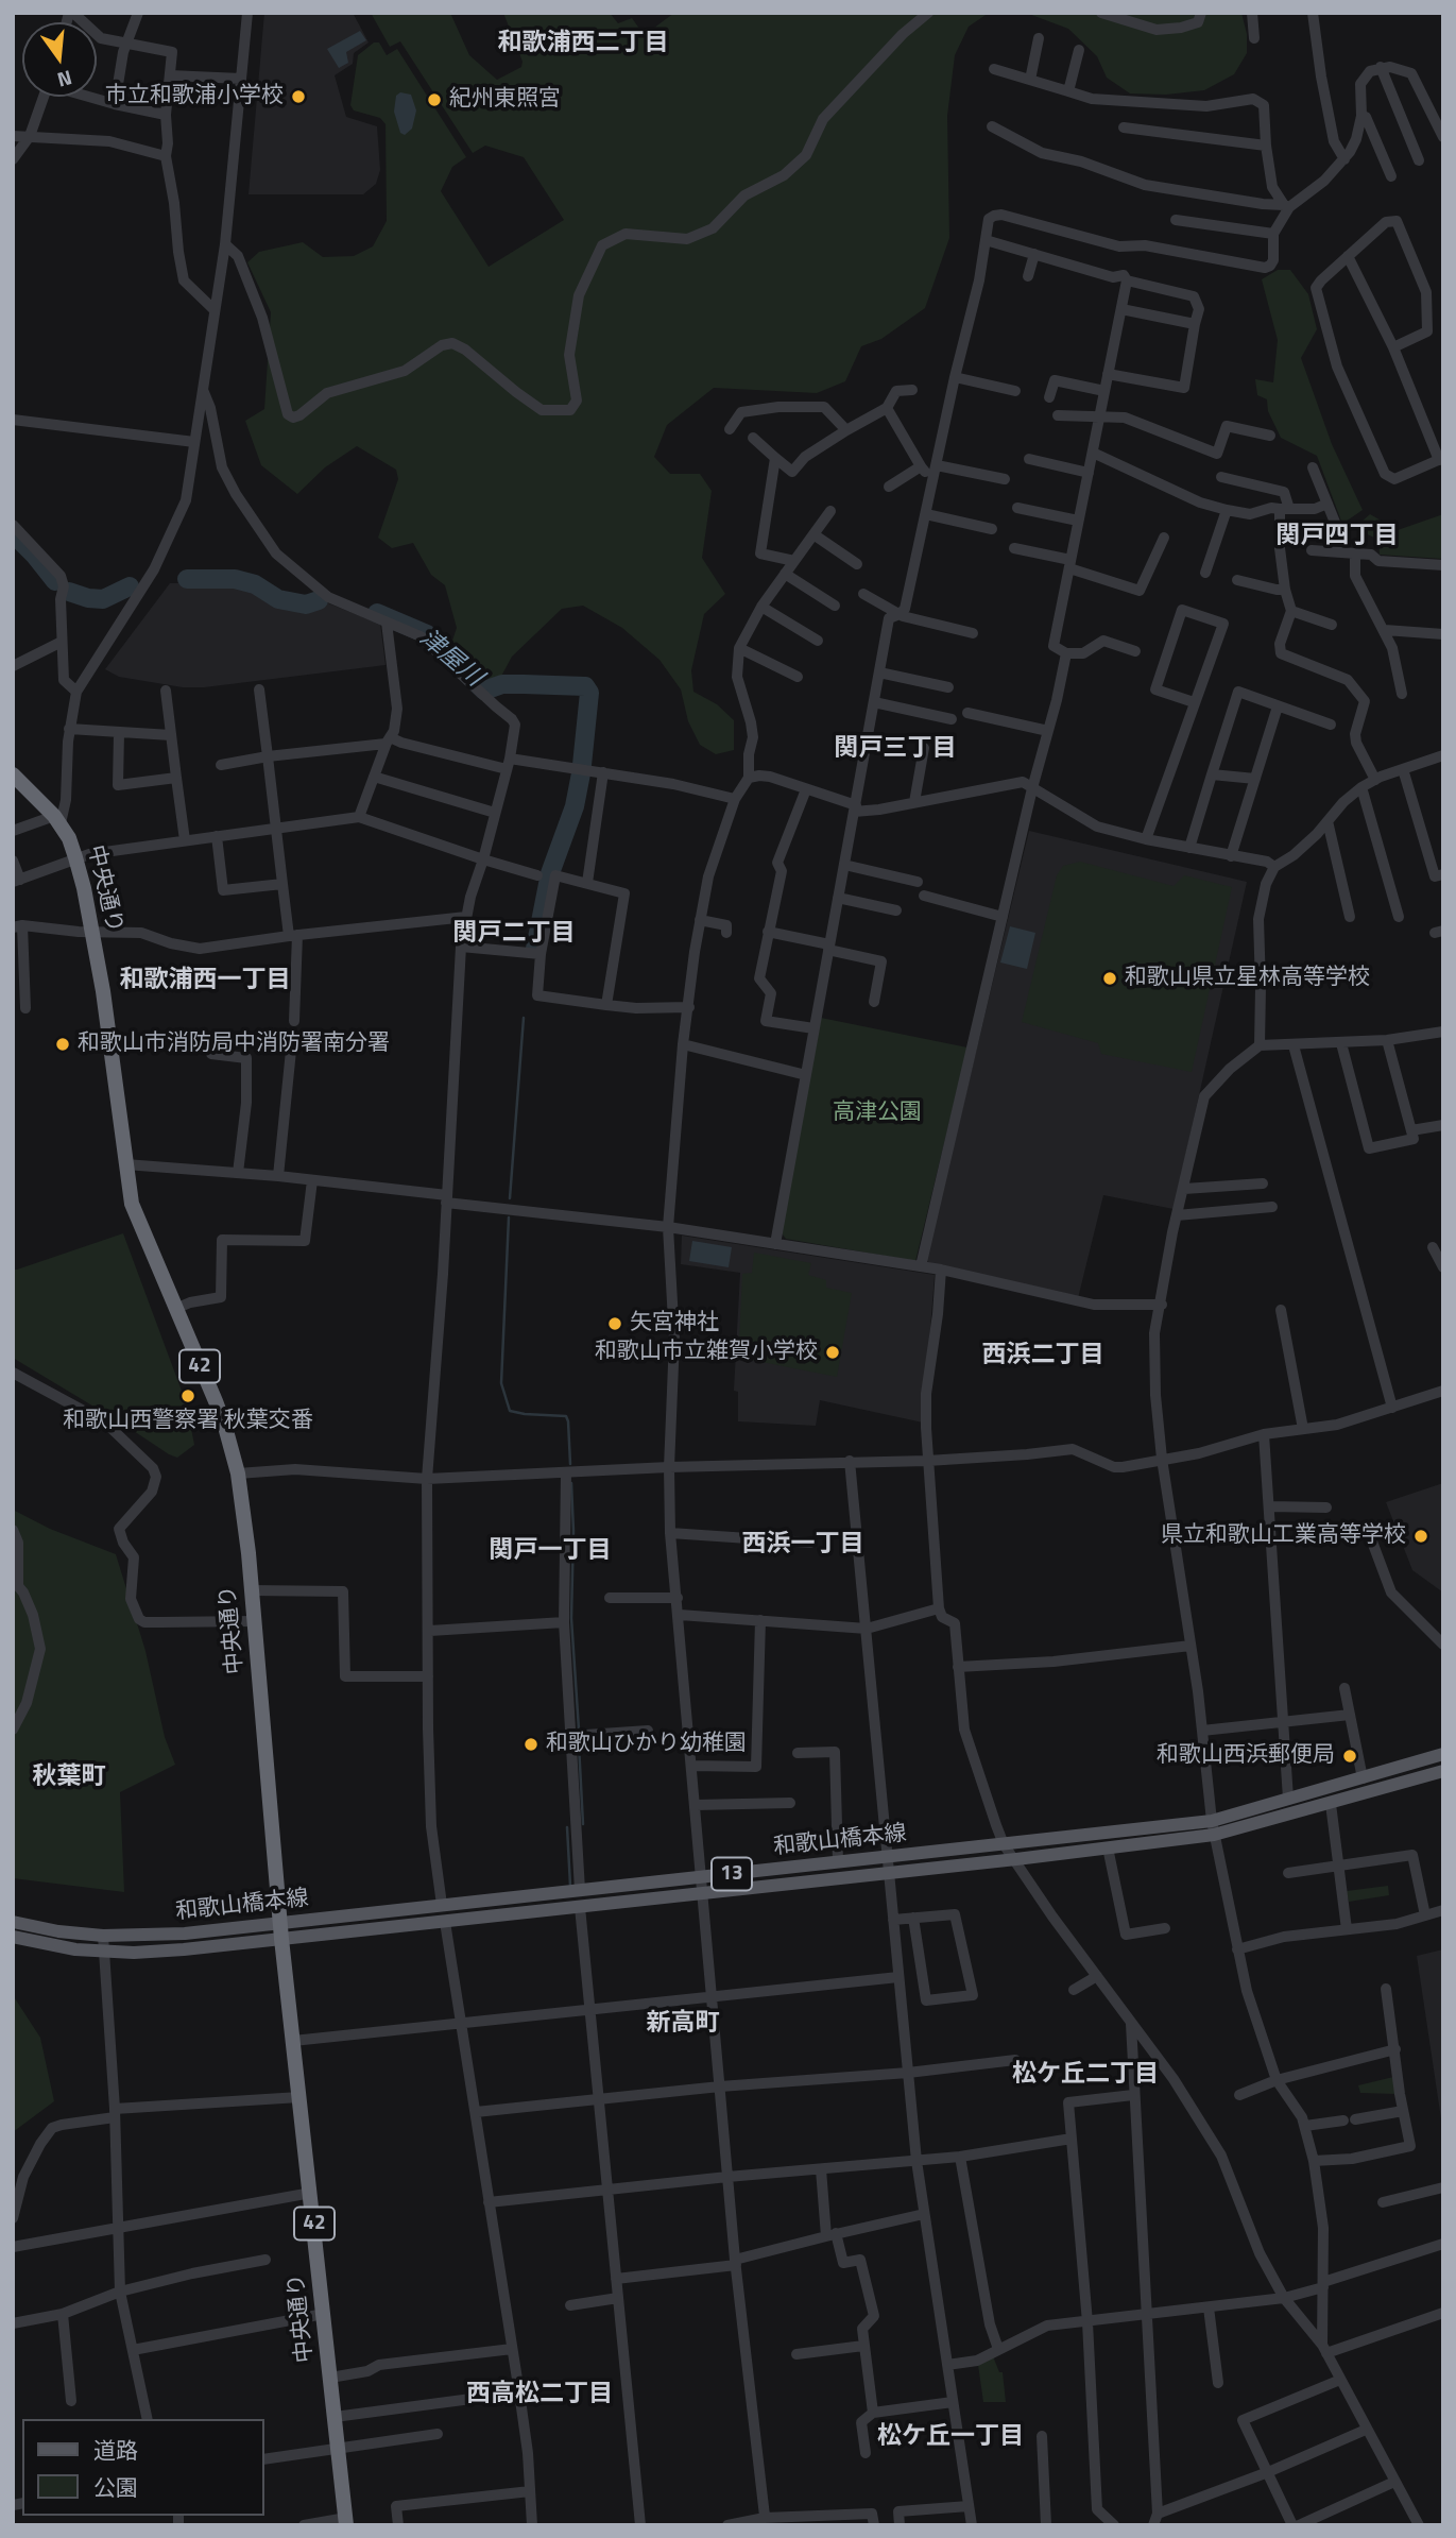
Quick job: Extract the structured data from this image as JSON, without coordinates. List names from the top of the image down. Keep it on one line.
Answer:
{"streets":{"highway":["中央通り","42"],"main road":["和歌山橋本線","13"]},"crossings":[["中央通り","和歌山橋本線"]],"districts":["和歌浦西二丁目","関戸四丁目","関戸三丁目","関戸二丁目","和歌浦西一丁目","西浜二丁目","西浜一丁目","関戸一丁目","秋葉町","新高町","松ケ丘二丁目","西高松二丁目","松ケ丘一丁目"],"water":["津屋川"],"parks":["高津公園"],"places":["市立和歌浦小学校","紀州東照宮","和歌山県立星林高等学校","和歌山市消防局中消防署南分署","矢宮神社","和歌山市立雑賀小学校","和歌山西警察署 秋葉交番","県立和歌山工業高等学校","和歌山ひかり幼稚園","和歌山西浜郵便局"],"legend":["道路","公園"],"north":"bottom"}
